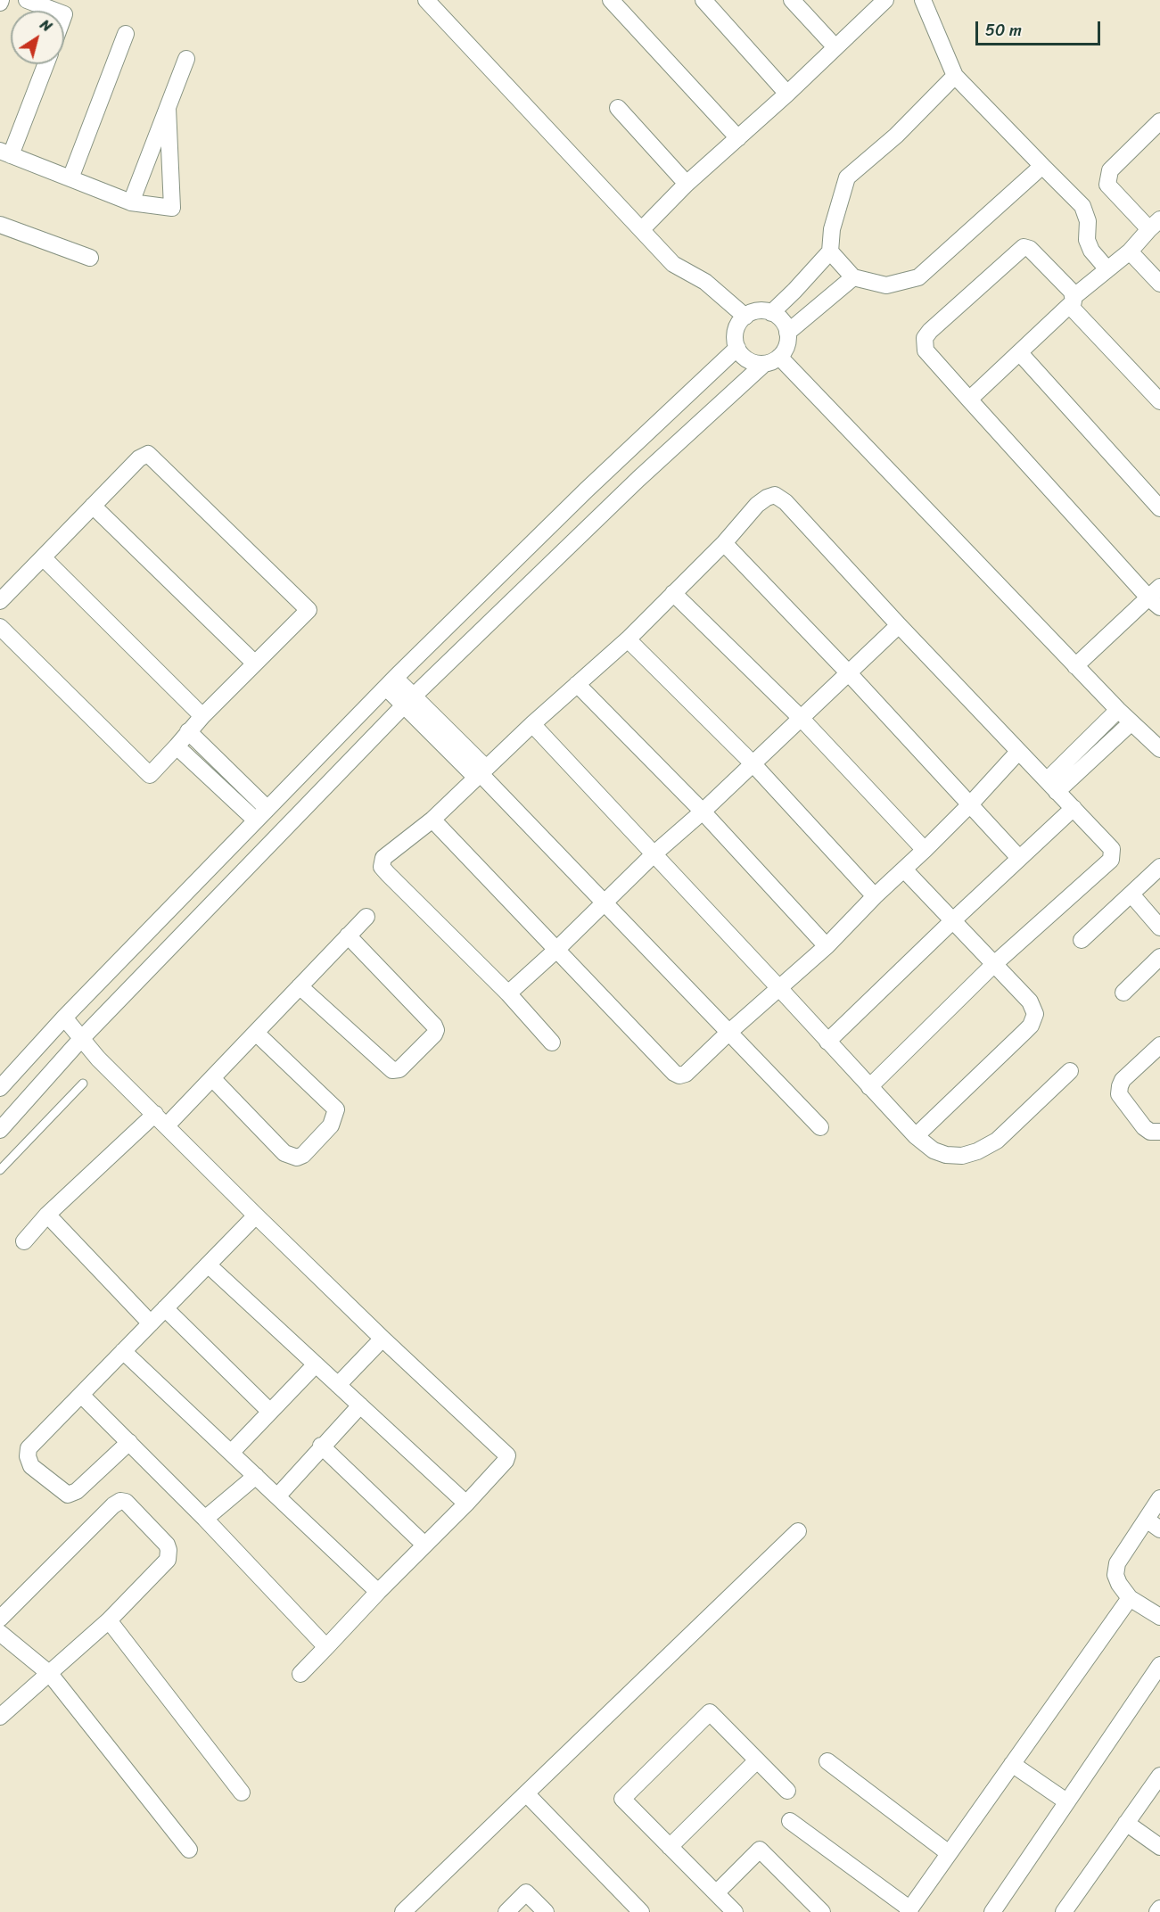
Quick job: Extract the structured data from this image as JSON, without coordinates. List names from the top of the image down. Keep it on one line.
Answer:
{"scale_bar":"50 m","north":"top right"}
